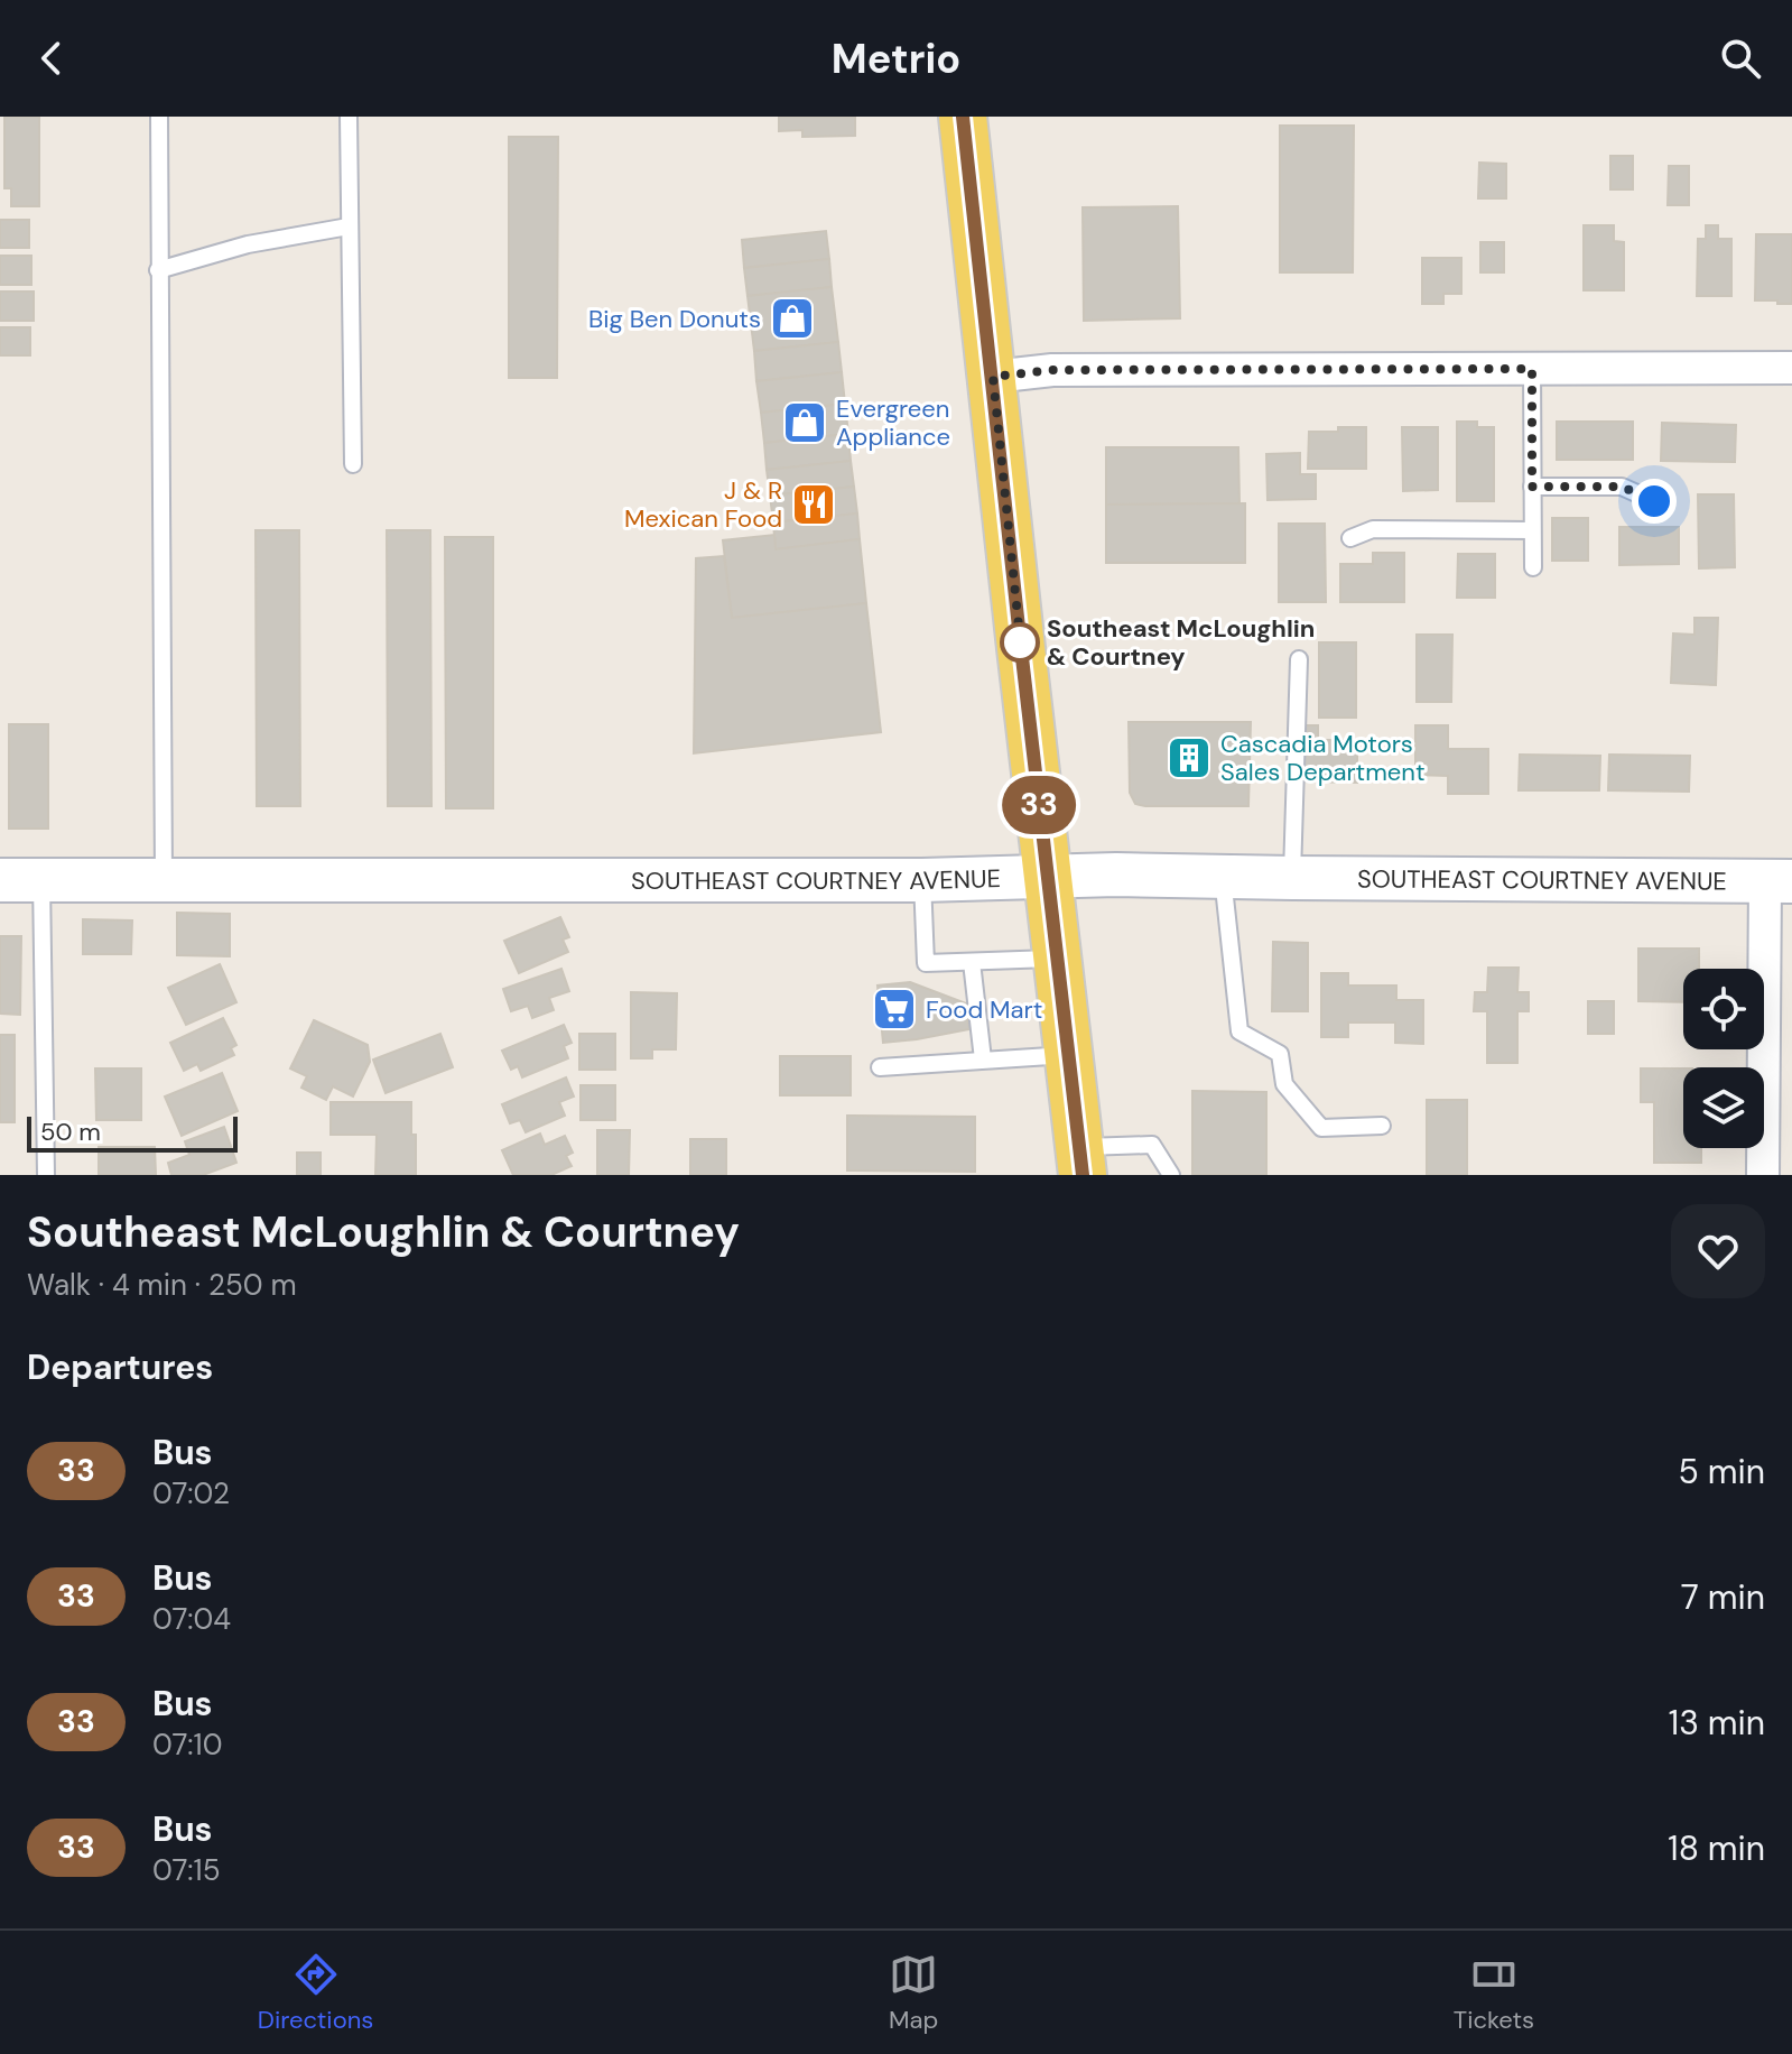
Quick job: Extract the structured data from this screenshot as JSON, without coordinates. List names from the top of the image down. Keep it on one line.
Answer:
{"streets":{"street":["SOUTHEAST COURTNEY AVENUE"]},"places":{"shop":["Big Ben Donuts","Evergreen Appliance"],"restaurant":["J & R Mexican Food"],"other":["Southeast McLoughlin & Courtney"],"building":["Cascadia Motors Sales Department"],"supermarket":["Food Mart"]},"lines":["bus line 33"],"scale_bar":"50 m","page":{"header":"Metrio","on_map":"33","scale":"50 m","heading":[["Southeast McLoughlin & Courtney","Walk · 4 min · 250 m"],"Departures"],"list":[{"mark":"33","name":"Bus","note":"07:02","value":"5 min"},{"mark":"33","name":"Bus","note":"07:04","value":"7 min"},{"mark":"33","name":"Bus","note":"07:10","value":"13 min"},{"mark":"33","name":"Bus","note":"07:15","value":"18 min"}],"tabs":["Directions","Map","Tickets"]}}
